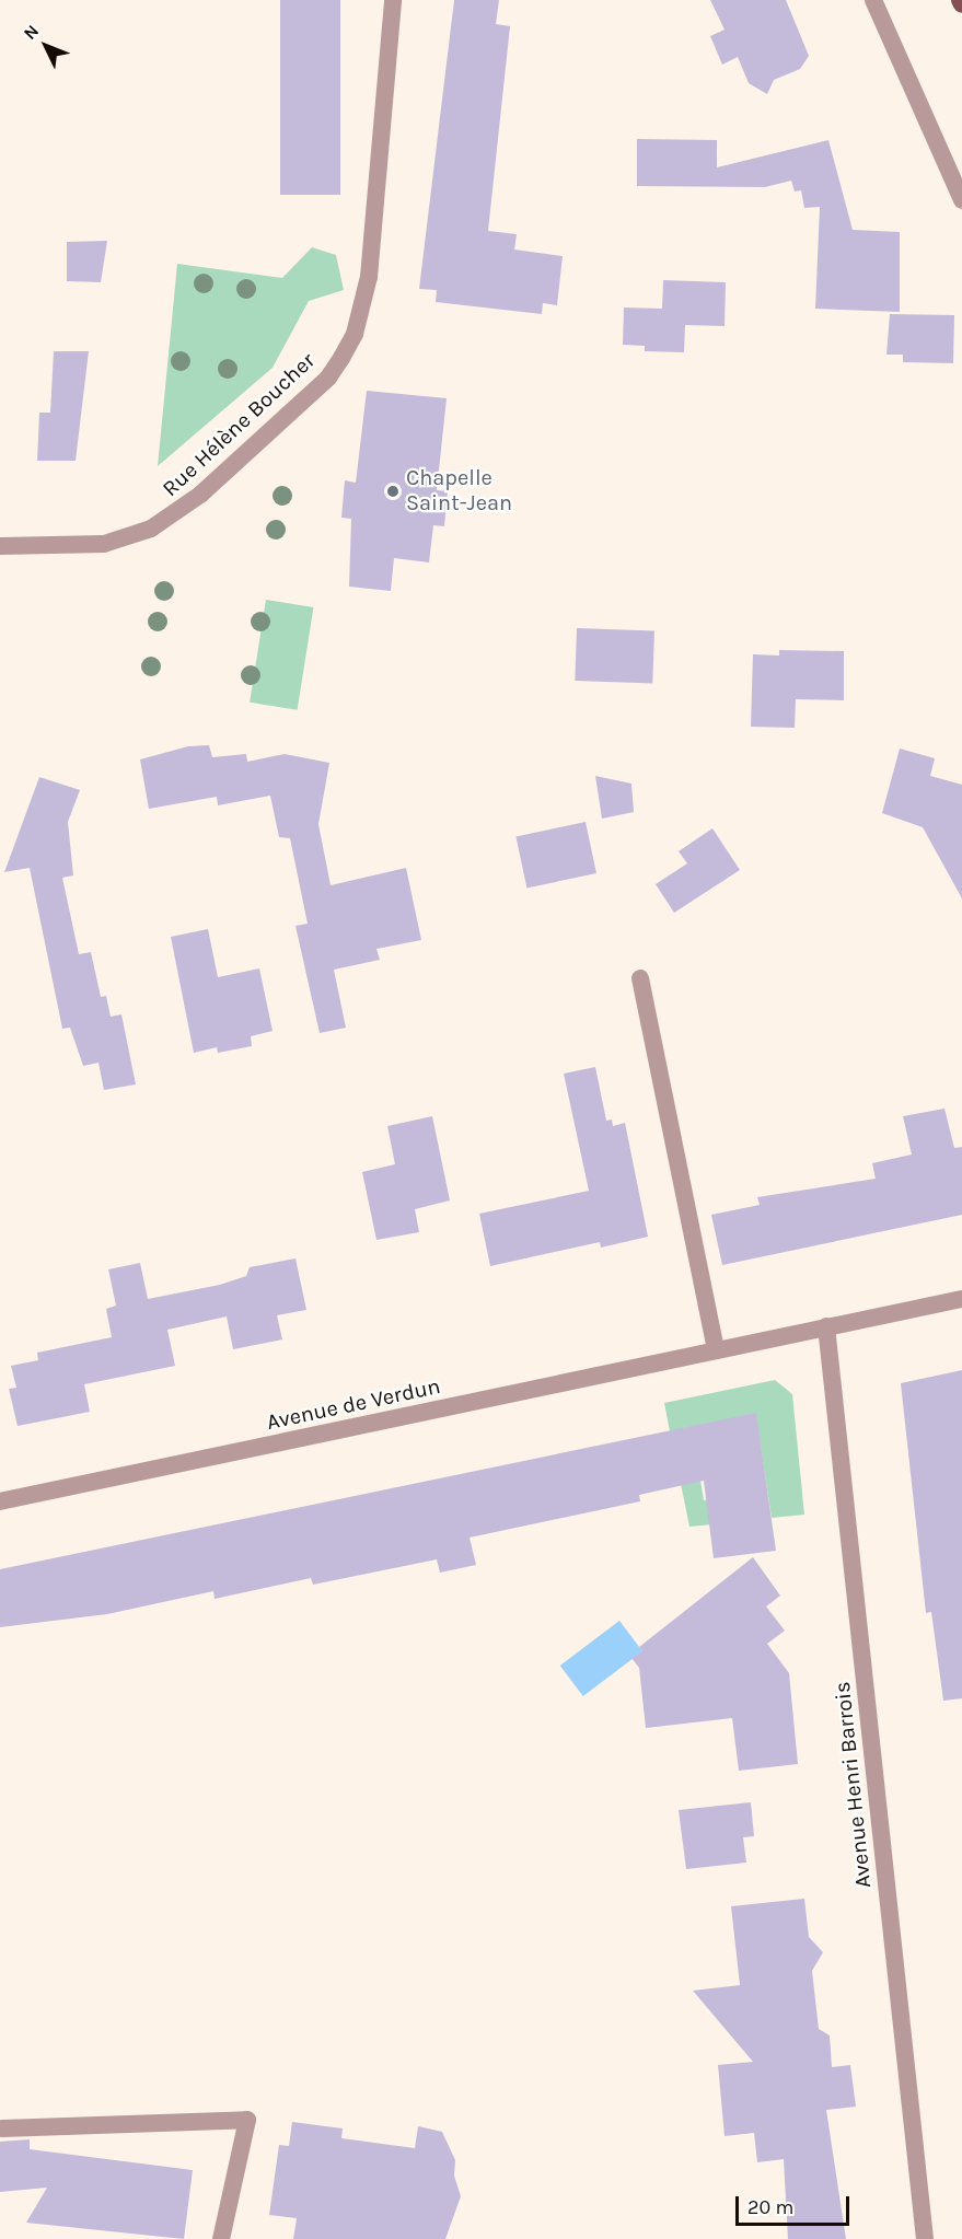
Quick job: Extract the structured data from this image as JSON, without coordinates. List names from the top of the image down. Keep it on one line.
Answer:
{"streets":{"street":["Rue Hélène Boucher","Avenue de Verdun","Avenue Henri Barrois"]},"crossings":[["Avenue de Verdun","Avenue Henri Barrois"]],"places":["Chapelle Saint-Jean"],"scale_bar":"20 m","north":"top left"}
